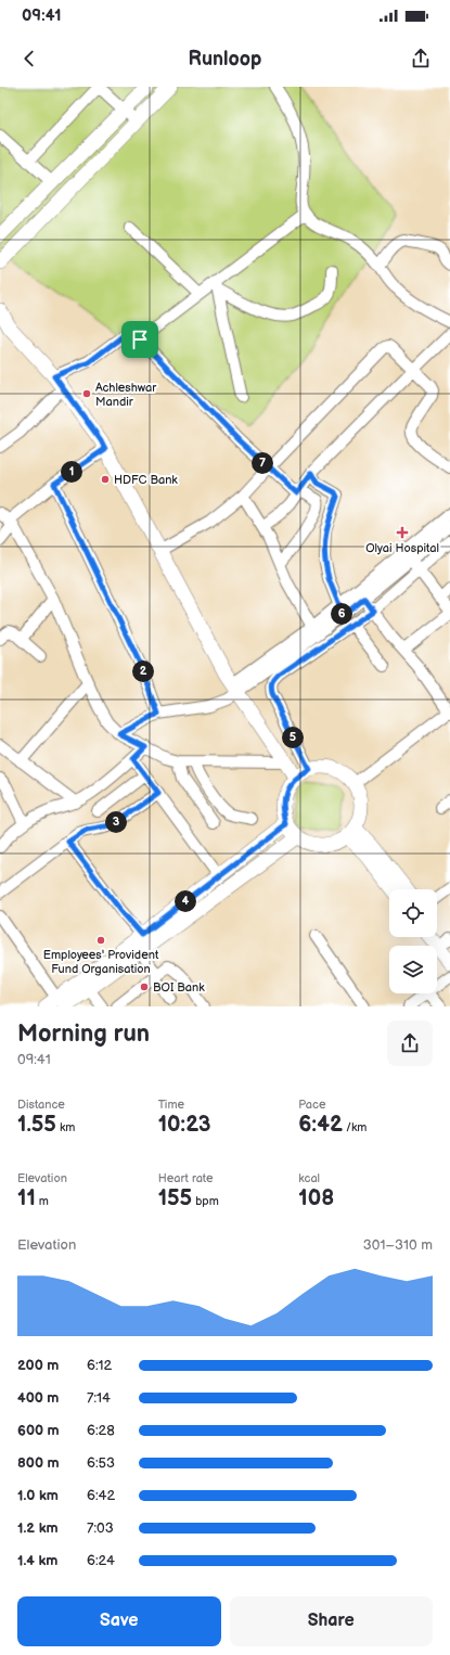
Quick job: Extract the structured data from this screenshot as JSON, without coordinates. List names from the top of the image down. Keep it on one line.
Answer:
{"places":{"other":["Achleshwar Mandir","HDFC Bank","Employees' Provident Fund Organisation","BOI Bank"],"health":["Olyai Hospital"]},"page":{"status":"09:41","header":"Runloop","pins":["7","1","6","2","5","3","4"],"heading":["Morning run","09:41"],"stats":[["Distance","1.55 km"],["Time","10:23"],["Pace","6:42 /km"],["Elevation","11 m"],["Heart rate","155 bpm"],["kcal","108"]],"chart":["Elevation","301–310 m"],"list":[{"name":"200 m","note":"6:12"},{"name":"400 m","note":"7:14"},{"name":"600 m","note":"6:28"},{"name":"800 m","note":"6:53"},{"name":"1.0 km","note":"6:42"},{"name":"1.2 km","note":"7:03"},{"name":"1.4 km","note":"6:24"}],"buttons":["Save","Share"]}}
